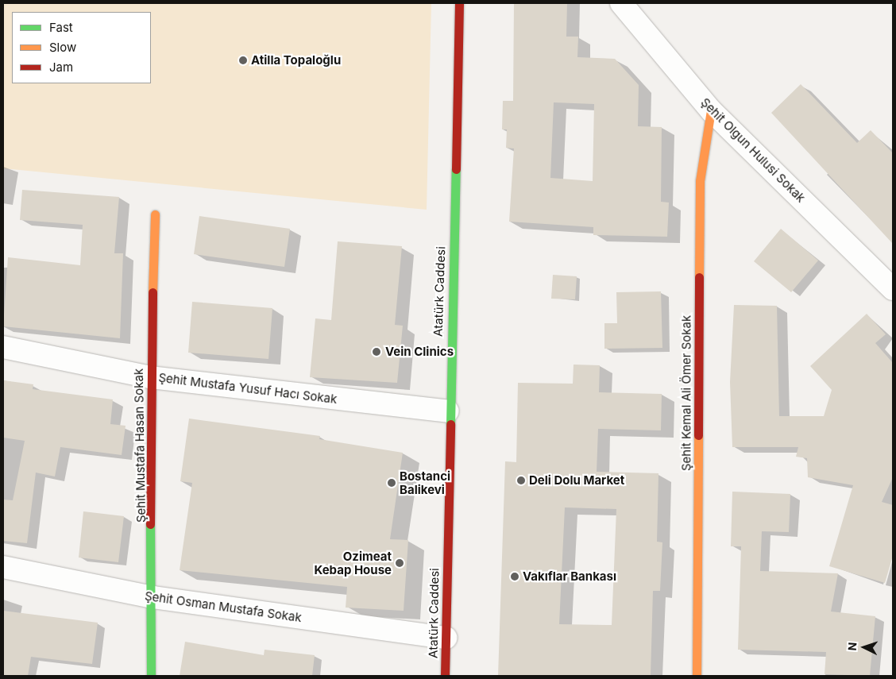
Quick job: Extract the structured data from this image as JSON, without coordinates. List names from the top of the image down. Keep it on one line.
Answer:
{"streets":{"street":["Şehit Olgun Hulusi Sokak","Atatürk Caddesi","Şehit Mustafa Yusuf Hacı Sokak","Şehit Kemal Ali Ömer Sokak","Şehit Mustafa Hasan Sokak","Şehit Osman Mustafa Sokak"]},"crossings":[["Şehit Olgun Hulusi Sokak","Şehit Kemal Ali Ömer Sokak"],["Atatürk Caddesi","Şehit Mustafa Yusuf Hacı Sokak"],["Atatürk Caddesi","Şehit Osman Mustafa Sokak"],["Şehit Mustafa Yusuf Hacı Sokak","Şehit Mustafa Hasan Sokak"],["Şehit Mustafa Hasan Sokak","Şehit Osman Mustafa Sokak"]],"places":["Atilla Topaloğlu","Vein Clinics","Deli Dolu Market","Bostanci Balikevi","Ozimeat Kebap House","Vakıflar Bankası"],"legend":["Fast","Slow","Jam"],"north":"left"}
